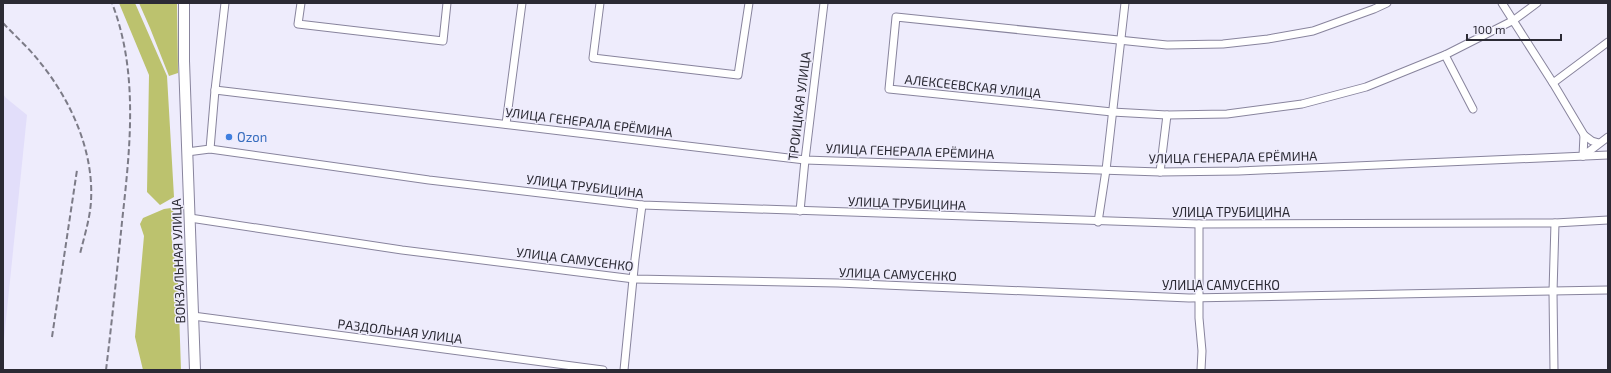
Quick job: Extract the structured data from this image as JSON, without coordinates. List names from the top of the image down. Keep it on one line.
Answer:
{"streets":{"main road":["ВОКЗАЛЬНАЯ УЛИЦА"],"street":["АЛЕКСЕЕВСКАЯ УЛИЦА","ТРОИЦКАЯ УЛИЦА","УЛИЦА ГЕНЕРАЛА ЕРЁМИНА","УЛИЦА ТРУБИЦИНА","УЛИЦА САМУСЕНКО","РАЗДОЛЬНАЯ УЛИЦА"]},"crossings":[["ТРОИЦКАЯ УЛИЦА","УЛИЦА ГЕНЕРАЛА ЕРЁМИНА"],["ТРОИЦКАЯ УЛИЦА","УЛИЦА ТРУБИЦИНА"],["УЛИЦА САМУСЕНКО","ВОКЗАЛЬНАЯ УЛИЦА"],["ВОКЗАЛЬНАЯ УЛИЦА","РАЗДОЛЬНАЯ УЛИЦА"]],"places":["Ozon"],"scale_bar":"100 m"}
